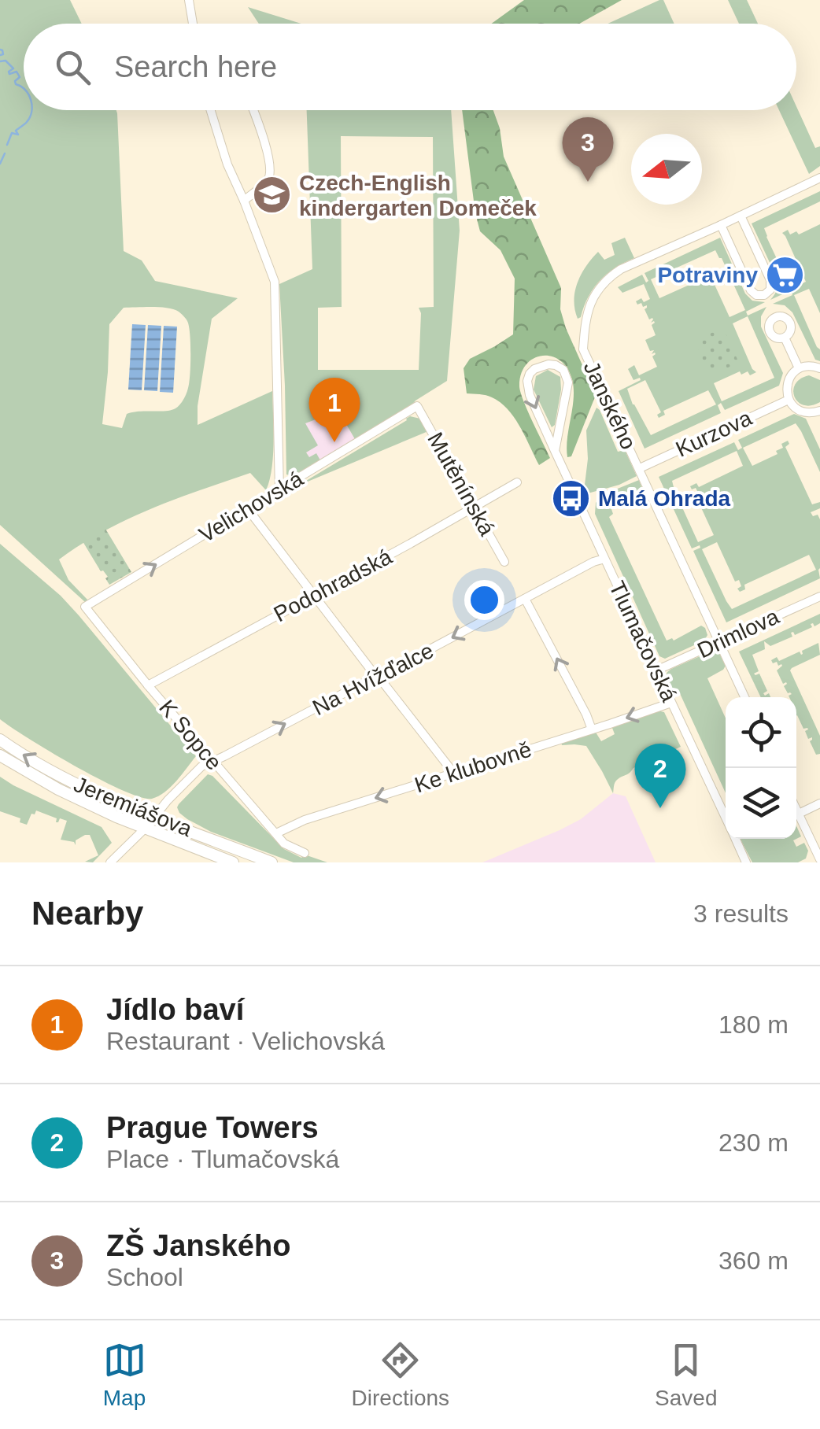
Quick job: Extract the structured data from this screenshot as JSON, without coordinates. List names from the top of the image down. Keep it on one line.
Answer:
{"streets":{"main road":["Jeremiášova"],"street":["Janského","Kurzova","Mutěnínská","Velichovská","Podohradská","Drimlova","Tlumačovská","Na Hvížďalce","K Sopce","Ke klubovně"]},"crossings":[["Janského","Kurzova"],["Janského","Drimlova"],["Mutěnínská","Velichovská"],["Mutěnínská","Podohradská"],["Velichovská","K Sopce"],["Podohradská","K Sopce"],["Drimlova","Tlumačovská"],["Tlumačovská","Na Hvížďalce"],["Tlumačovská","Ke klubovně"],["Na Hvížďalce","K Sopce"],["Na Hvížďalce","Jeremiášova"],["K Sopce","Ke klubovně"]],"one_way":["Velichovská","Ke klubovně"],"places":{"school or university":["Czech-English kindergarten Domeček"],"supermarket":["Potraviny"],"bus stop":["Malá Ohrada"]},"north":"left","page":{"search":"Search here","pins":["3","1","2"],"heading":["Nearby","3 results"],"list":[{"mark":"1","name":"Jídlo baví","note":"Restaurant · Velichovská","value":"180 m"},{"mark":"2","name":"Prague Towers","note":"Place · Tlumačovská","value":"230 m"},{"mark":"3","name":"ZŠ Janského","note":"School","value":"360 m"}],"nav":["Map","Directions","Saved"]}}
